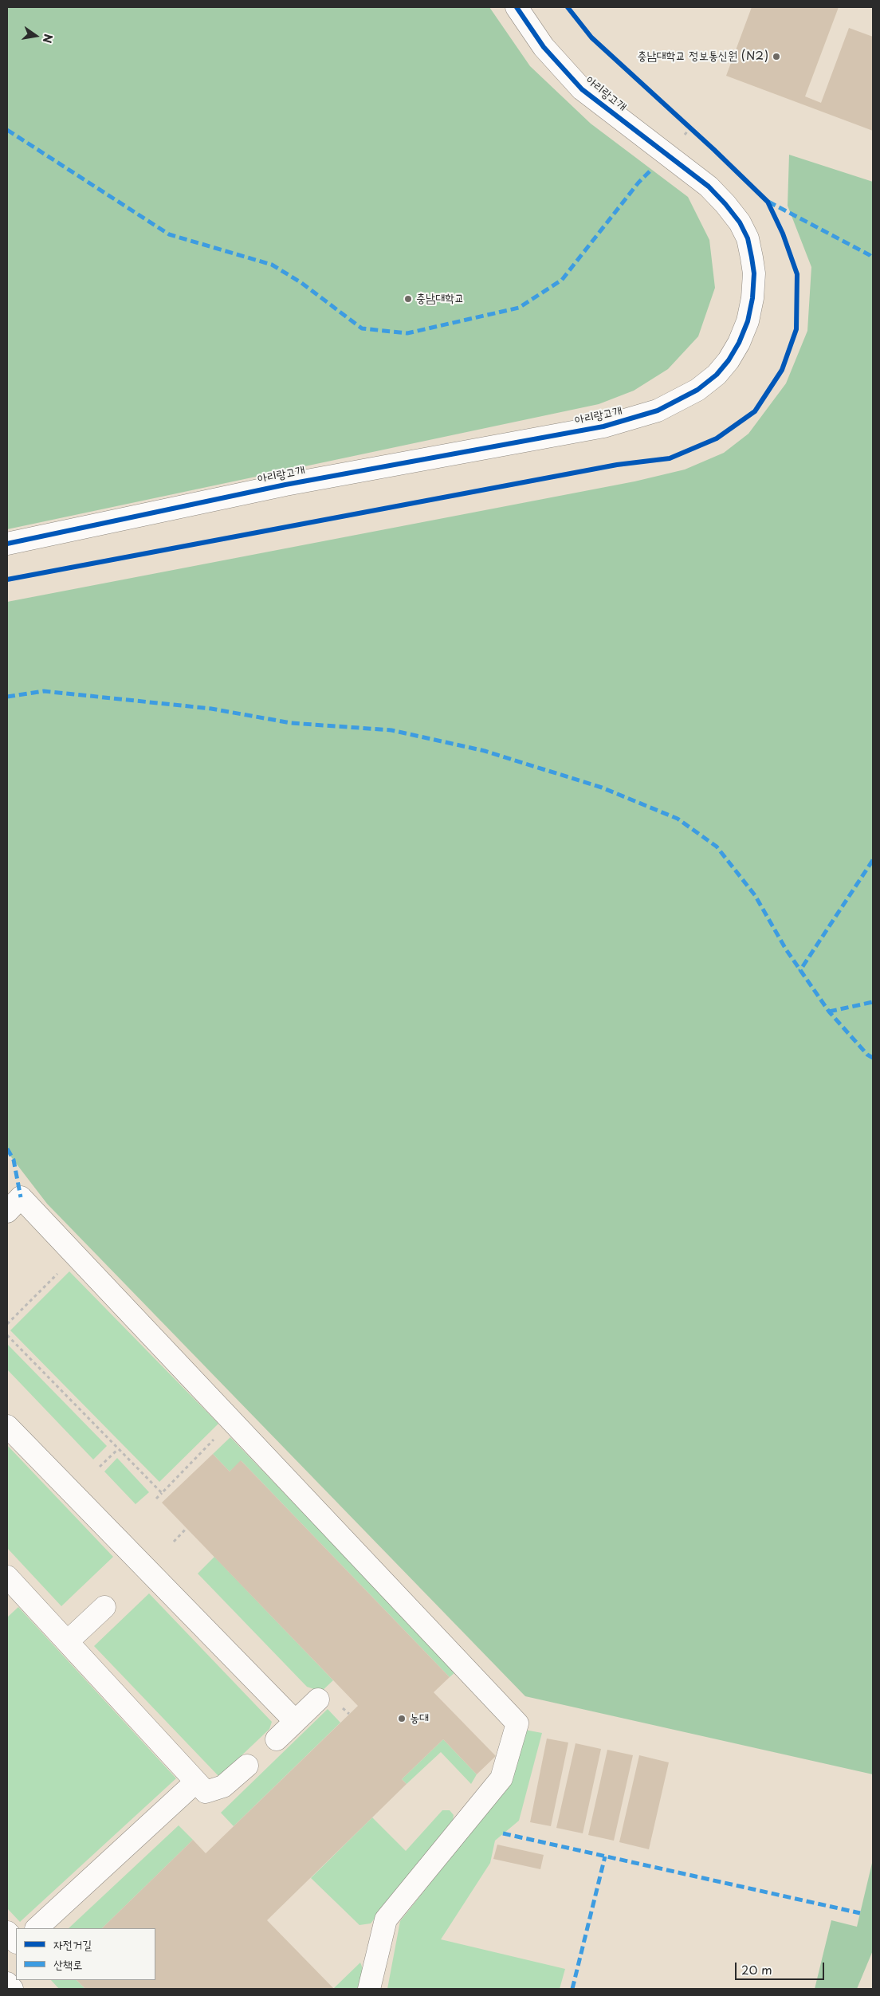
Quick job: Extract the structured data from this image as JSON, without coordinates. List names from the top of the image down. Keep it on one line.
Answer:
{"streets":{"street":["아리랑고개"]},"places":["충남대학교 정보통신원 (N2)","충남대학교","농대"],"legend":["자전거길","산책로"],"scale_bar":"20 m","north":"right"}
